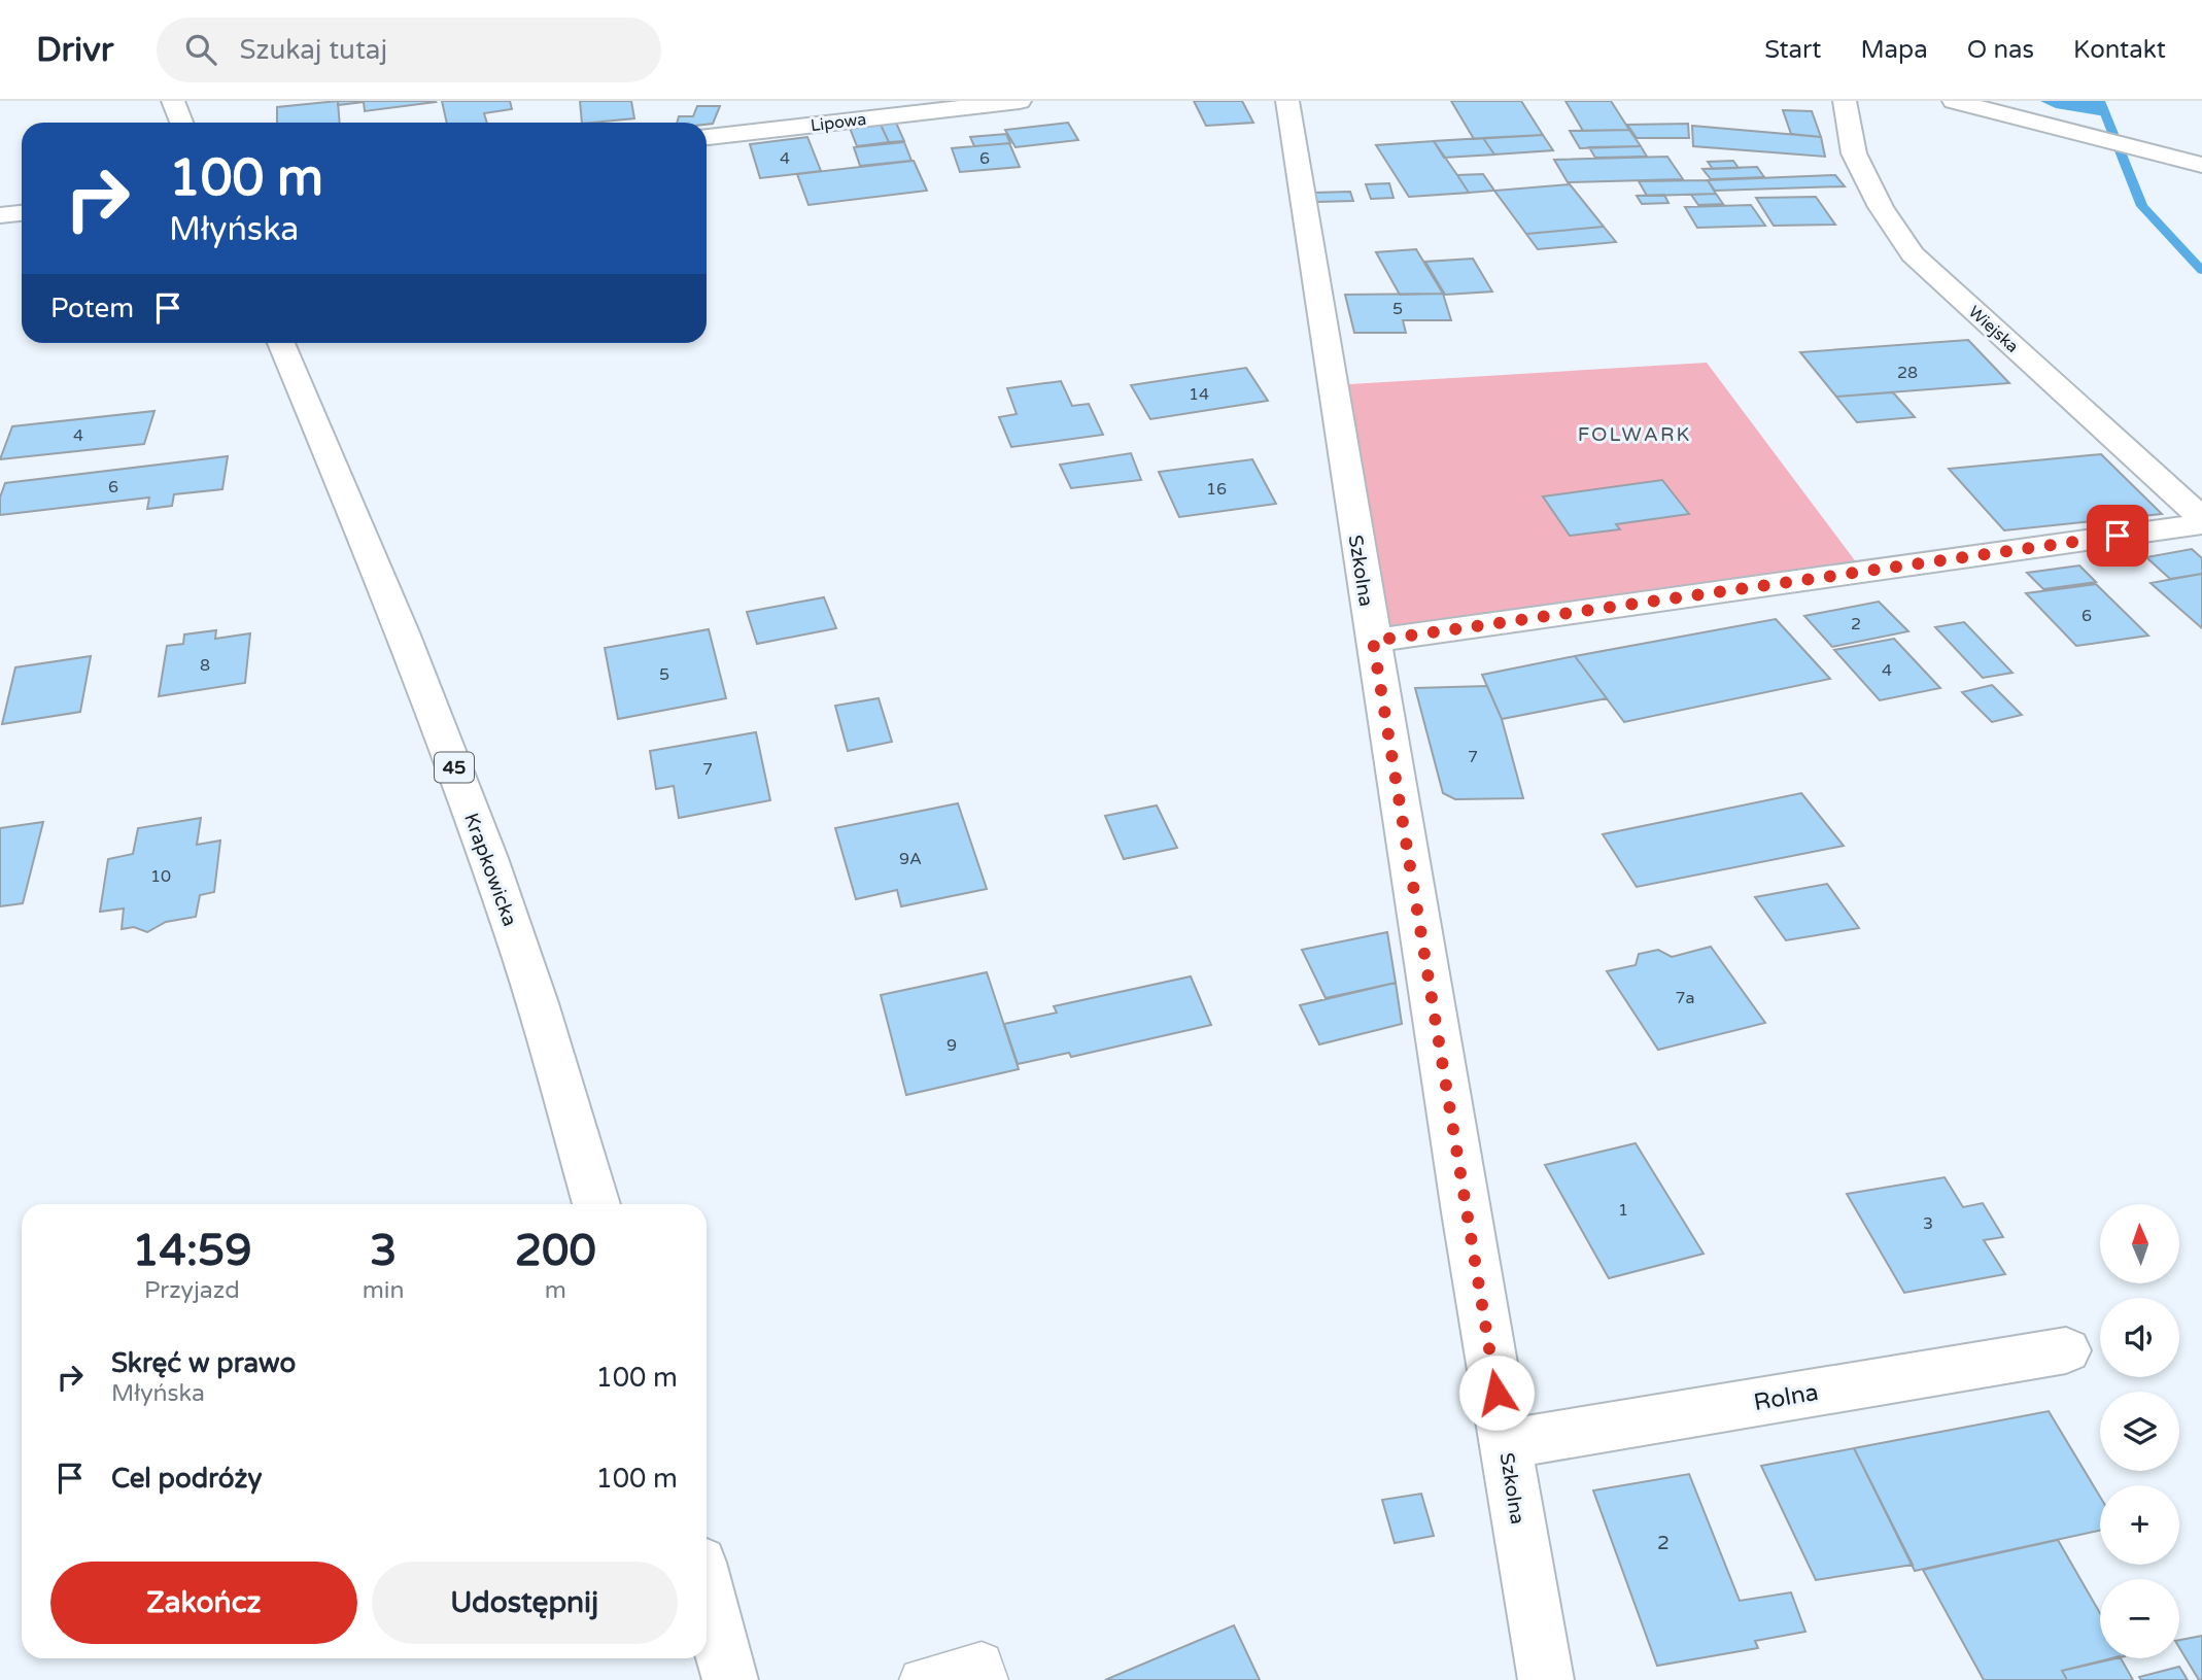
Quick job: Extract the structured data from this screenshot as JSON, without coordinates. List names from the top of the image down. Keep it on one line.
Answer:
{"streets":{"street":["Lipowa","Wiejska","Szkolna","45","Krapkowicka","Rolna"]},"crossings":[["Szkolna","Rolna"]],"districts":["FOLWARK"],"house_numbers":["4","6","5","28","14","4","6","16","6","2","8","4","5","7","7","9A","10","7a","9","1","3","2"],"north":"top","page":{"header":"Drivr","search":"Szukaj tutaj","nav":["Start","Mapa","O nas","Kontakt"],"turn":["100 m","Młyńska"],"then":"Potem","map_buttons":["+","−"],"eta":["14:59","Przyjazd","3","min","200","m"],"list":[{"name":"Skręć w prawo","note":"Młyńska","value":"100 m"},{"name":"Cel podróży","value":"100 m"}],"buttons":["Zakończ","Udostępnij"]}}
